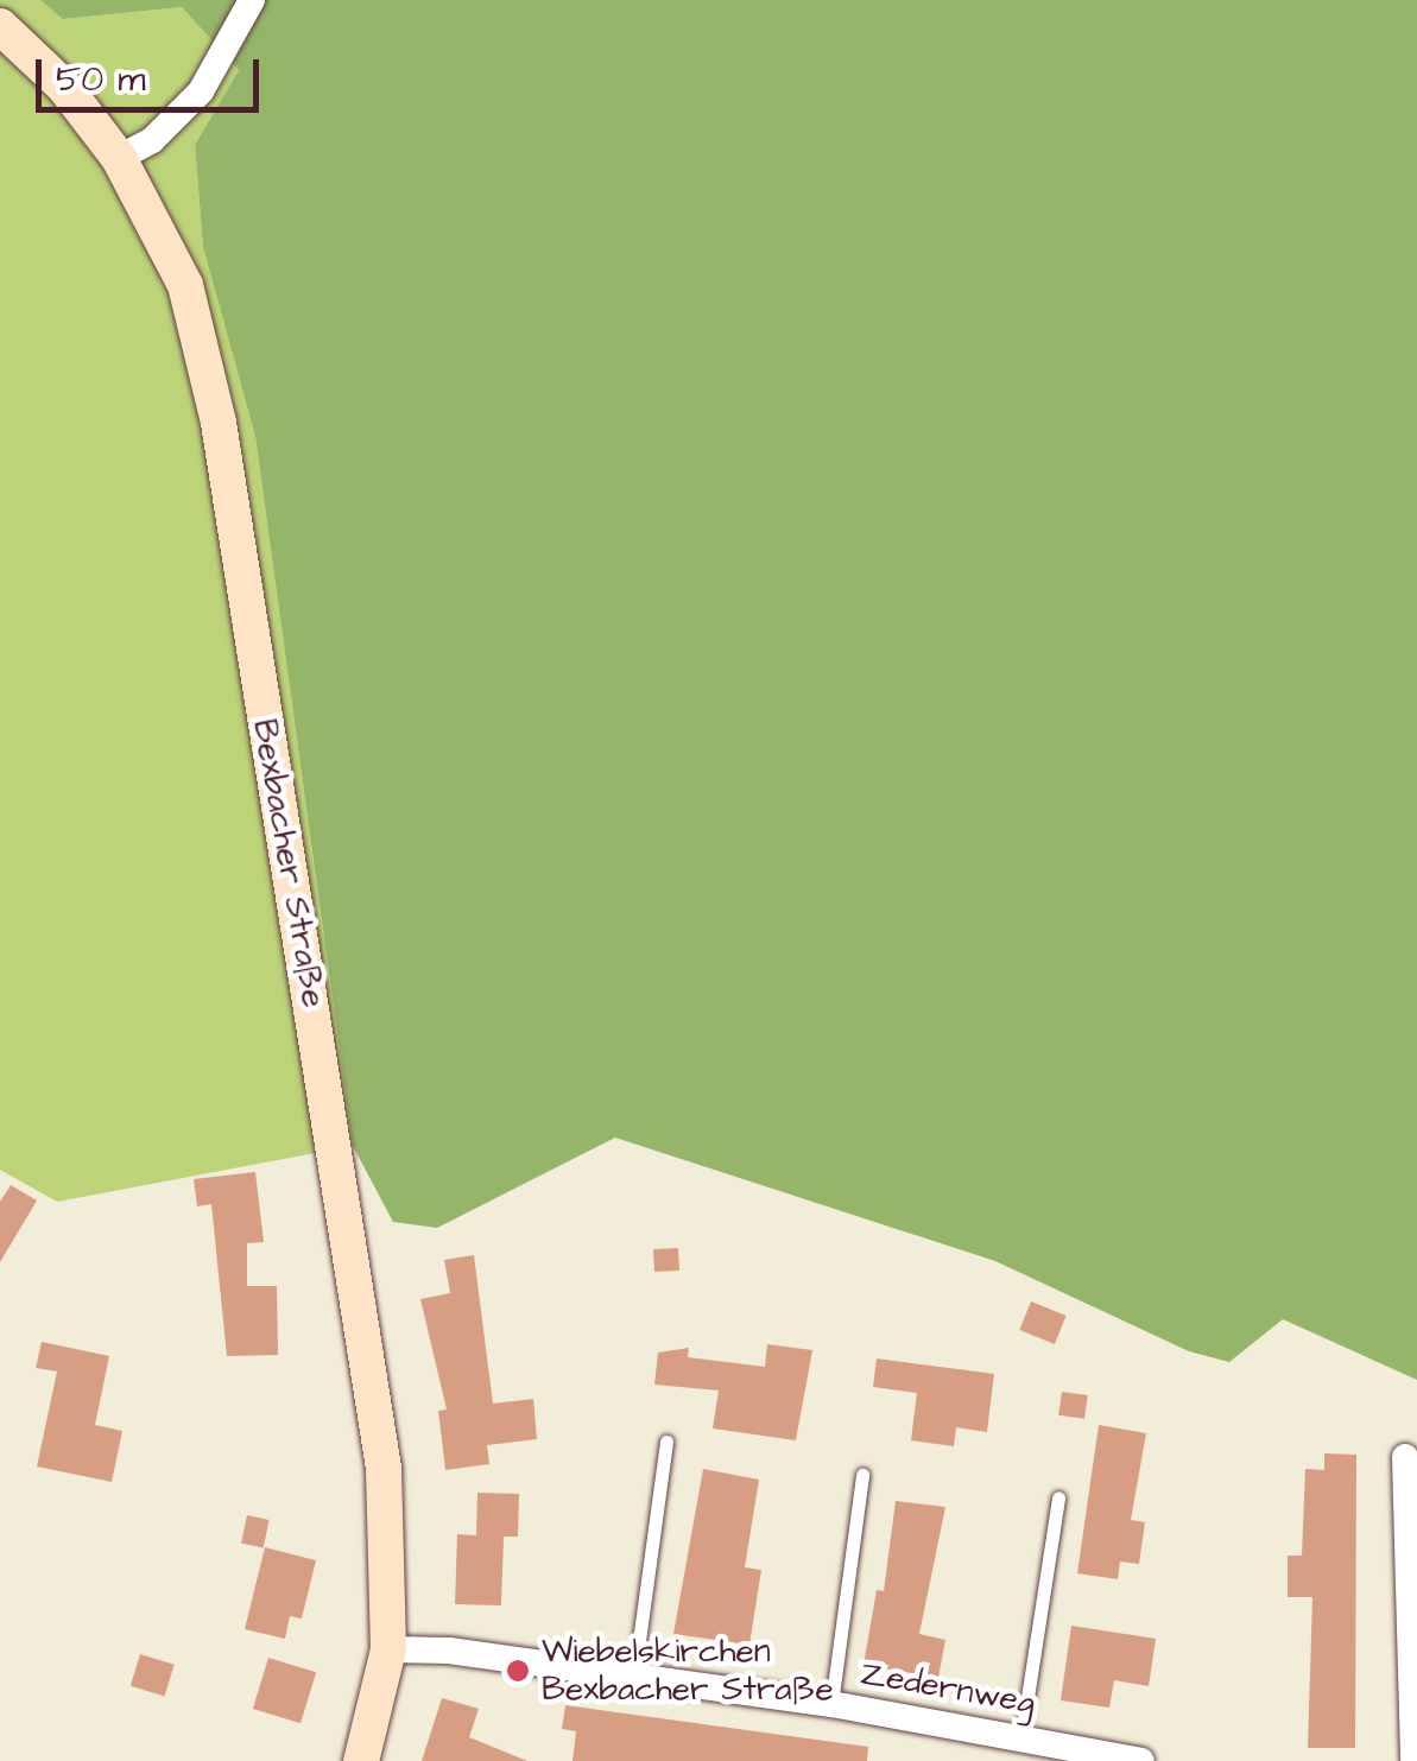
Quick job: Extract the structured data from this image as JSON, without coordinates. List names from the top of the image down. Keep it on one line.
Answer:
{"streets":{"street":["Bexbacher Straße","Zedernweg"]},"crossings":[["Bexbacher Straße","Zedernweg"]],"places":["Wiebelskirchen Bexbacher Straße"],"scale_bar":"50 m"}
